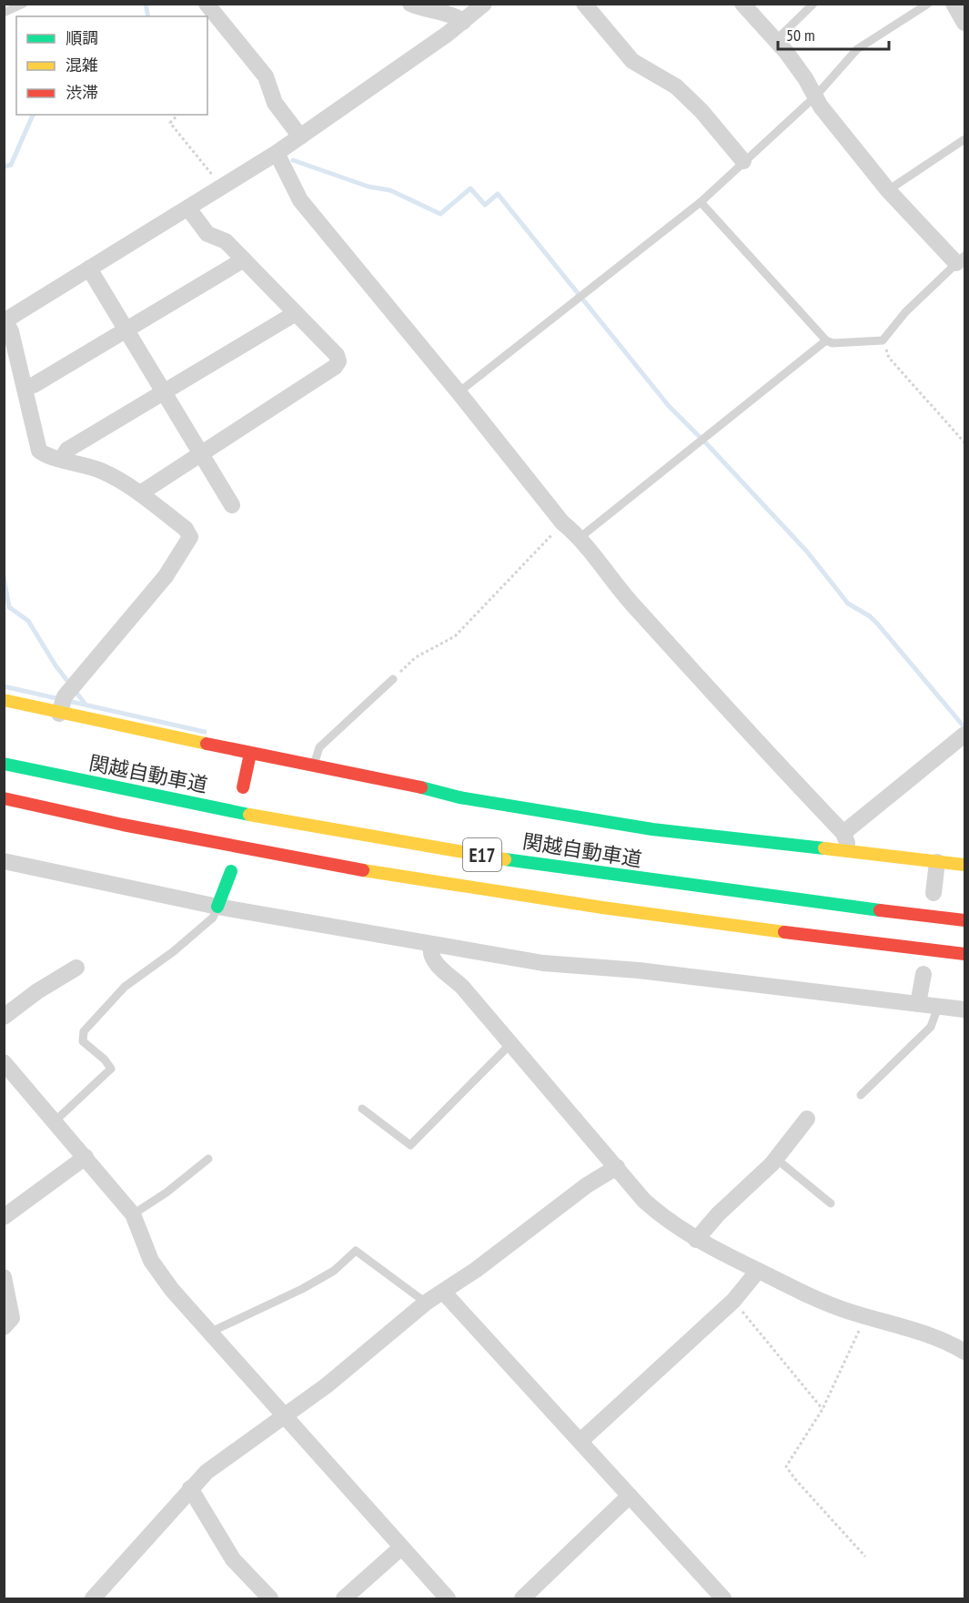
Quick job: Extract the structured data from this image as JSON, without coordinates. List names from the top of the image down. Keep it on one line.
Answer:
{"streets":{"main road":["関越自動車道","E17"]},"legend":["順調","混雑","渋滞"],"scale_bar":"50 m"}
